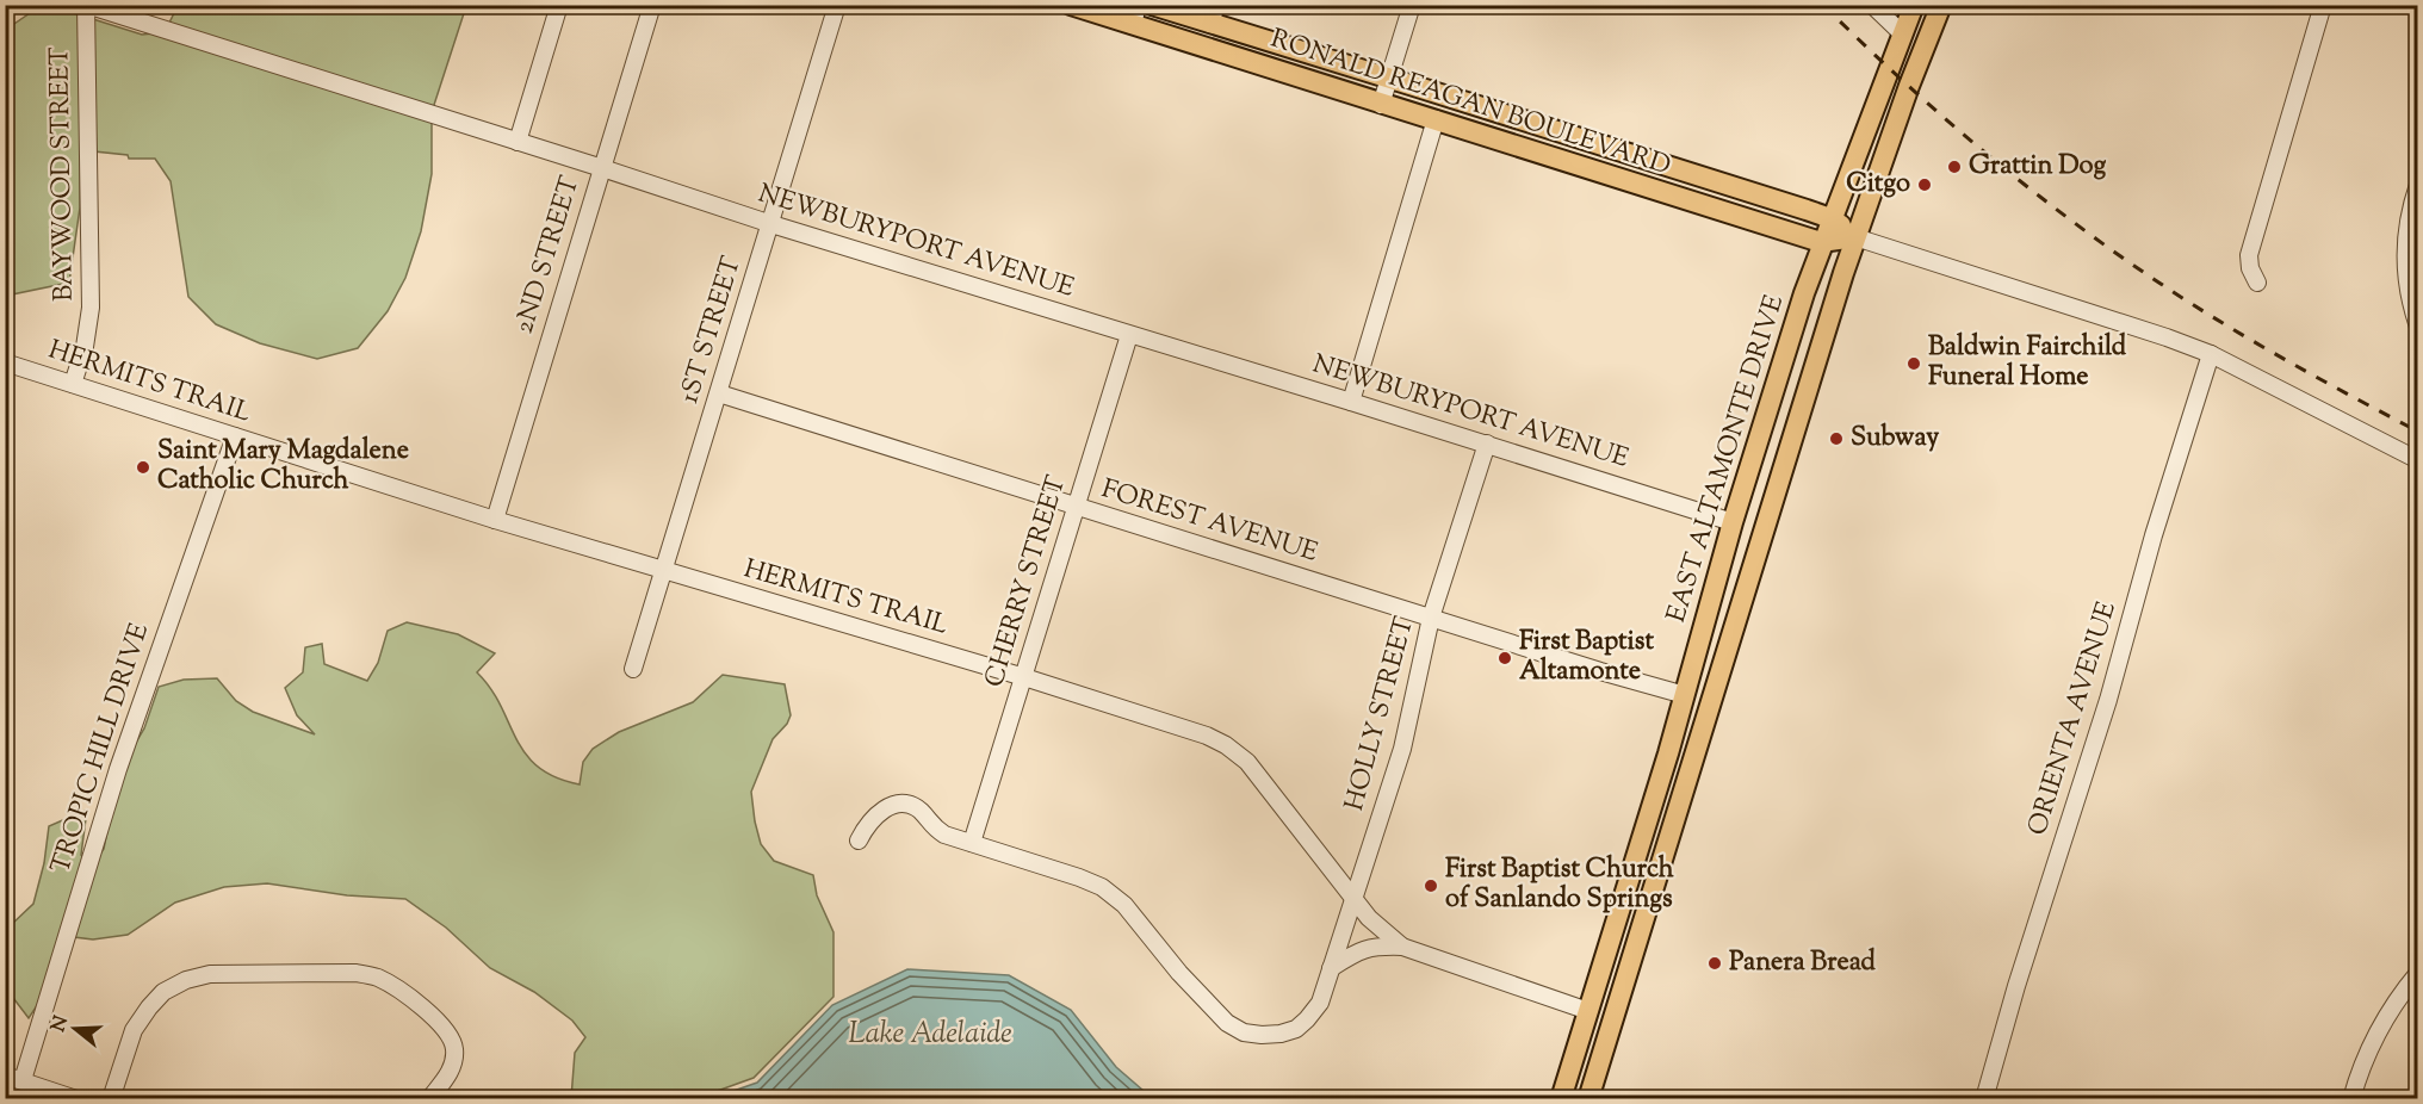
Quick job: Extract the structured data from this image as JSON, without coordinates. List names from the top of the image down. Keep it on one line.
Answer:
{"streets":{"main road":["RONALD REAGAN BOULEVARD","EAST ALTAMONTE DRIVE"],"street":["BAYWOOD STREET","NEWBURYPORT AVENUE","2ND STREET","1ST STREET","HERMITS TRAIL","FOREST AVENUE","CHERRY STREET","HOLLY STREET","ORIENTA AVENUE","TROPIC HILL DRIVE"]},"crossings":[["RONALD REAGAN BOULEVARD","EAST ALTAMONTE DRIVE"],["RONALD REAGAN BOULEVARD","ORIENTA AVENUE"],["BAYWOOD STREET","NEWBURYPORT AVENUE"],["BAYWOOD STREET","HERMITS TRAIL"],["NEWBURYPORT AVENUE","2ND STREET"],["NEWBURYPORT AVENUE","1ST STREET"],["NEWBURYPORT AVENUE","EAST ALTAMONTE DRIVE"],["NEWBURYPORT AVENUE","CHERRY STREET"],["NEWBURYPORT AVENUE","HOLLY STREET"],["2ND STREET","HERMITS TRAIL"],["1ST STREET","HERMITS TRAIL"],["1ST STREET","FOREST AVENUE"],["HERMITS TRAIL","EAST ALTAMONTE DRIVE"],["HERMITS TRAIL","CHERRY STREET"],["HERMITS TRAIL","HOLLY STREET"],["HERMITS TRAIL","TROPIC HILL DRIVE"],["EAST ALTAMONTE DRIVE","FOREST AVENUE"],["FOREST AVENUE","CHERRY STREET"],["FOREST AVENUE","HOLLY STREET"],["CHERRY STREET","HOLLY STREET"]],"water":["Lake Adelaide"],"places":["Grattin Dog","Citgo","Baldwin Fairchild Funeral Home","Subway","Saint Mary Magdalene Catholic Church","First Baptist Altamonte","First Baptist Church of Sanlando Springs","Panera Bread"],"north":"left"}
